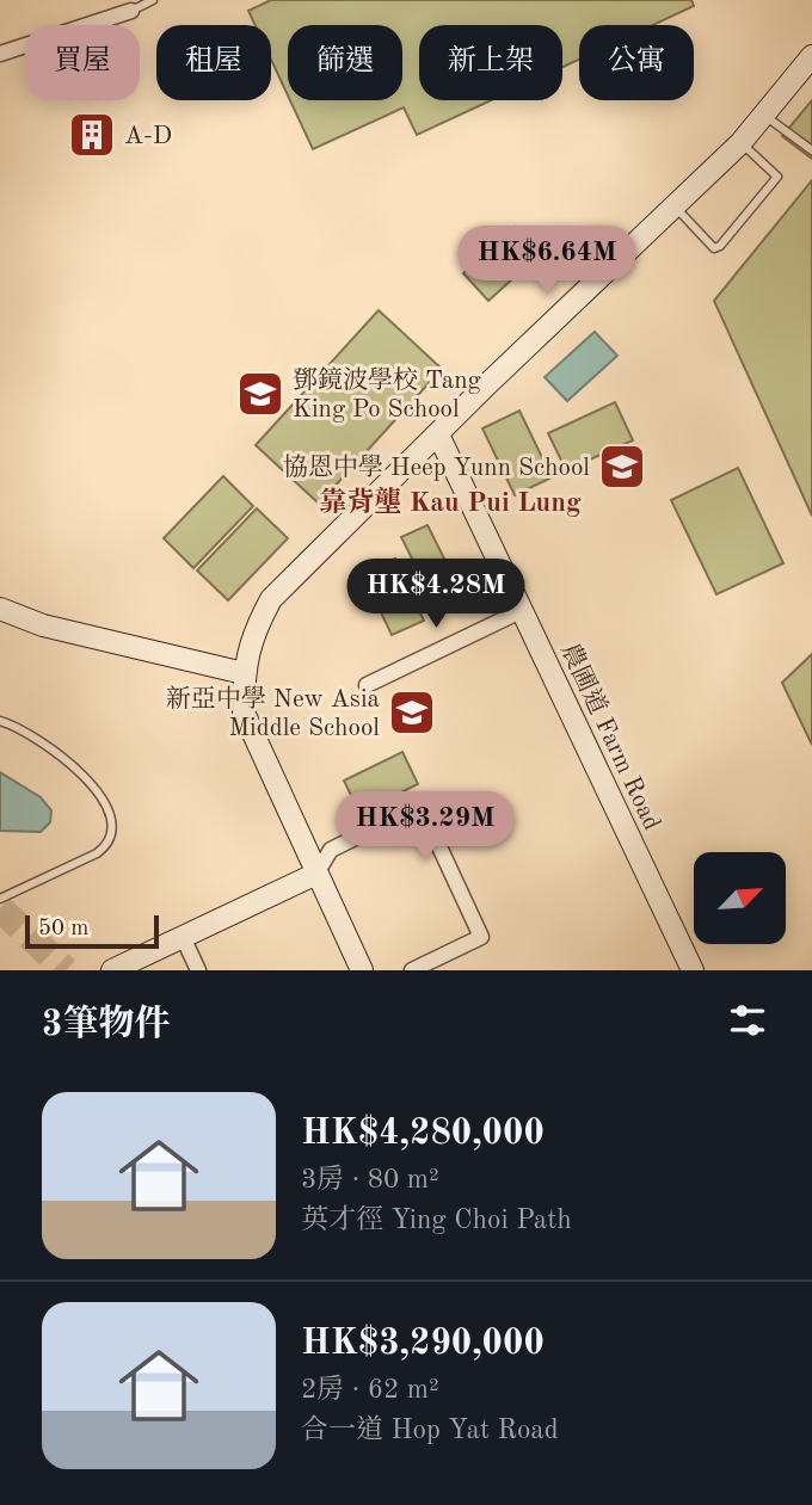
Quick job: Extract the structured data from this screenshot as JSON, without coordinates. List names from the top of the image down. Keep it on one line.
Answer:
{"streets":{"street":["農圃道 Farm Road"]},"districts":["靠背壟 Kau Pui Lung"],"places":{"building":["A-D"],"school or university":["鄧鏡波學校 Tang King Po School","協恩中學 Heep Yunn School","新亞中學 New Asia Middle School"]},"scale_bar":"50 m","north":"top right","page":{"chip":["買屋","租屋","篩選","新上架","公寓"],"price":["HK$6.64M","HK$4.28M","HK$3.29M"],"scale":"50 m","heading":"3筆物件","list":[{"name":"HK$4,280,000","note":"3房 · 80 m² · 英才徑 Ying Choi Path"},{"name":"HK$3,290,000","note":"2房 · 62 m² · 合一道 Hop Yat Road"}]}}
